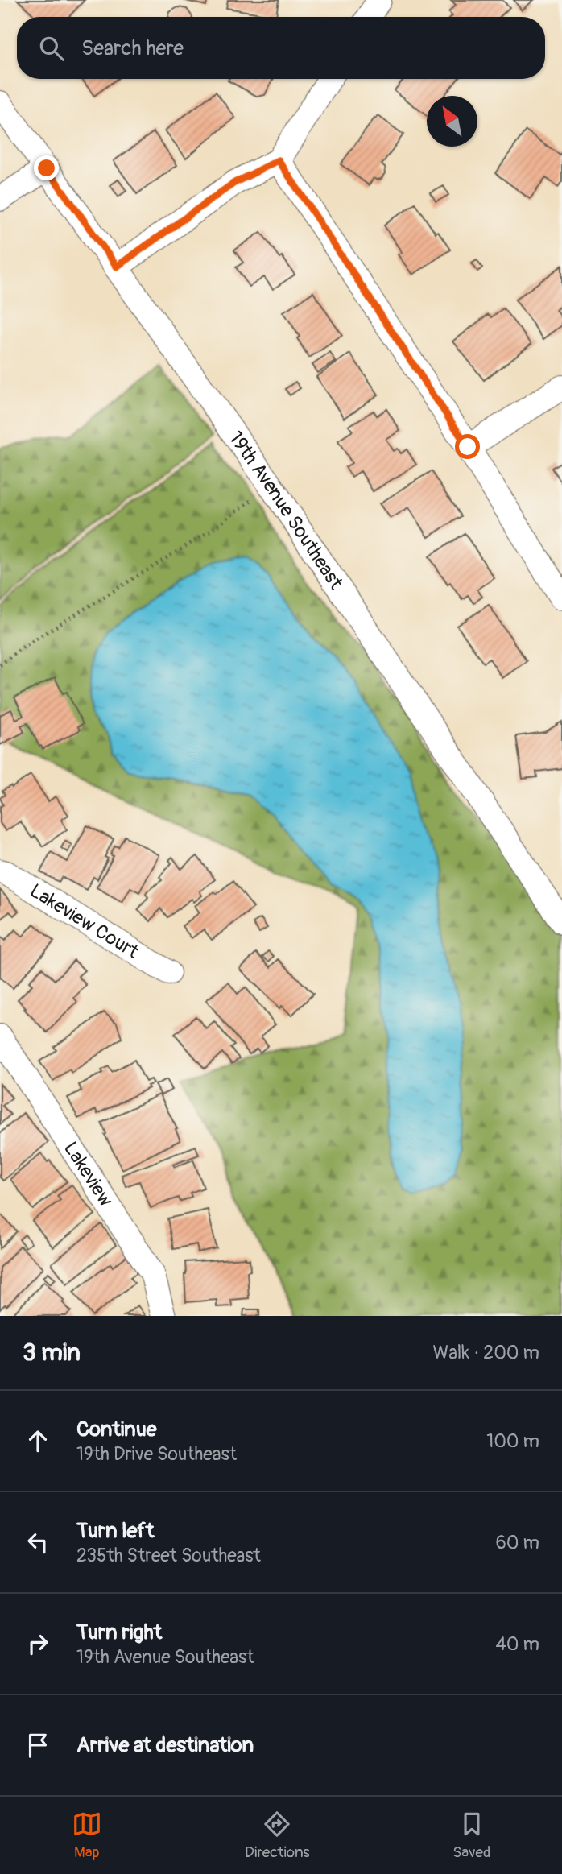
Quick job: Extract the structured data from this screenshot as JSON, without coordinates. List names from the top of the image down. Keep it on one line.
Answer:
{"streets":{"street":["19th Avenue Southeast","Lakeview Court","Lakeview"]},"north":"top left","page":{"search":"Search here","heading":["3 min","Walk · 200 m"],"list":[["Continue","19th Drive Southeast","100 m"],["Turn left","235th Street Southeast","60 m"],["Turn right","19th Avenue Southeast","40 m"],"Arrive at destination"],"nav":["Map","Directions","Saved"]}}
